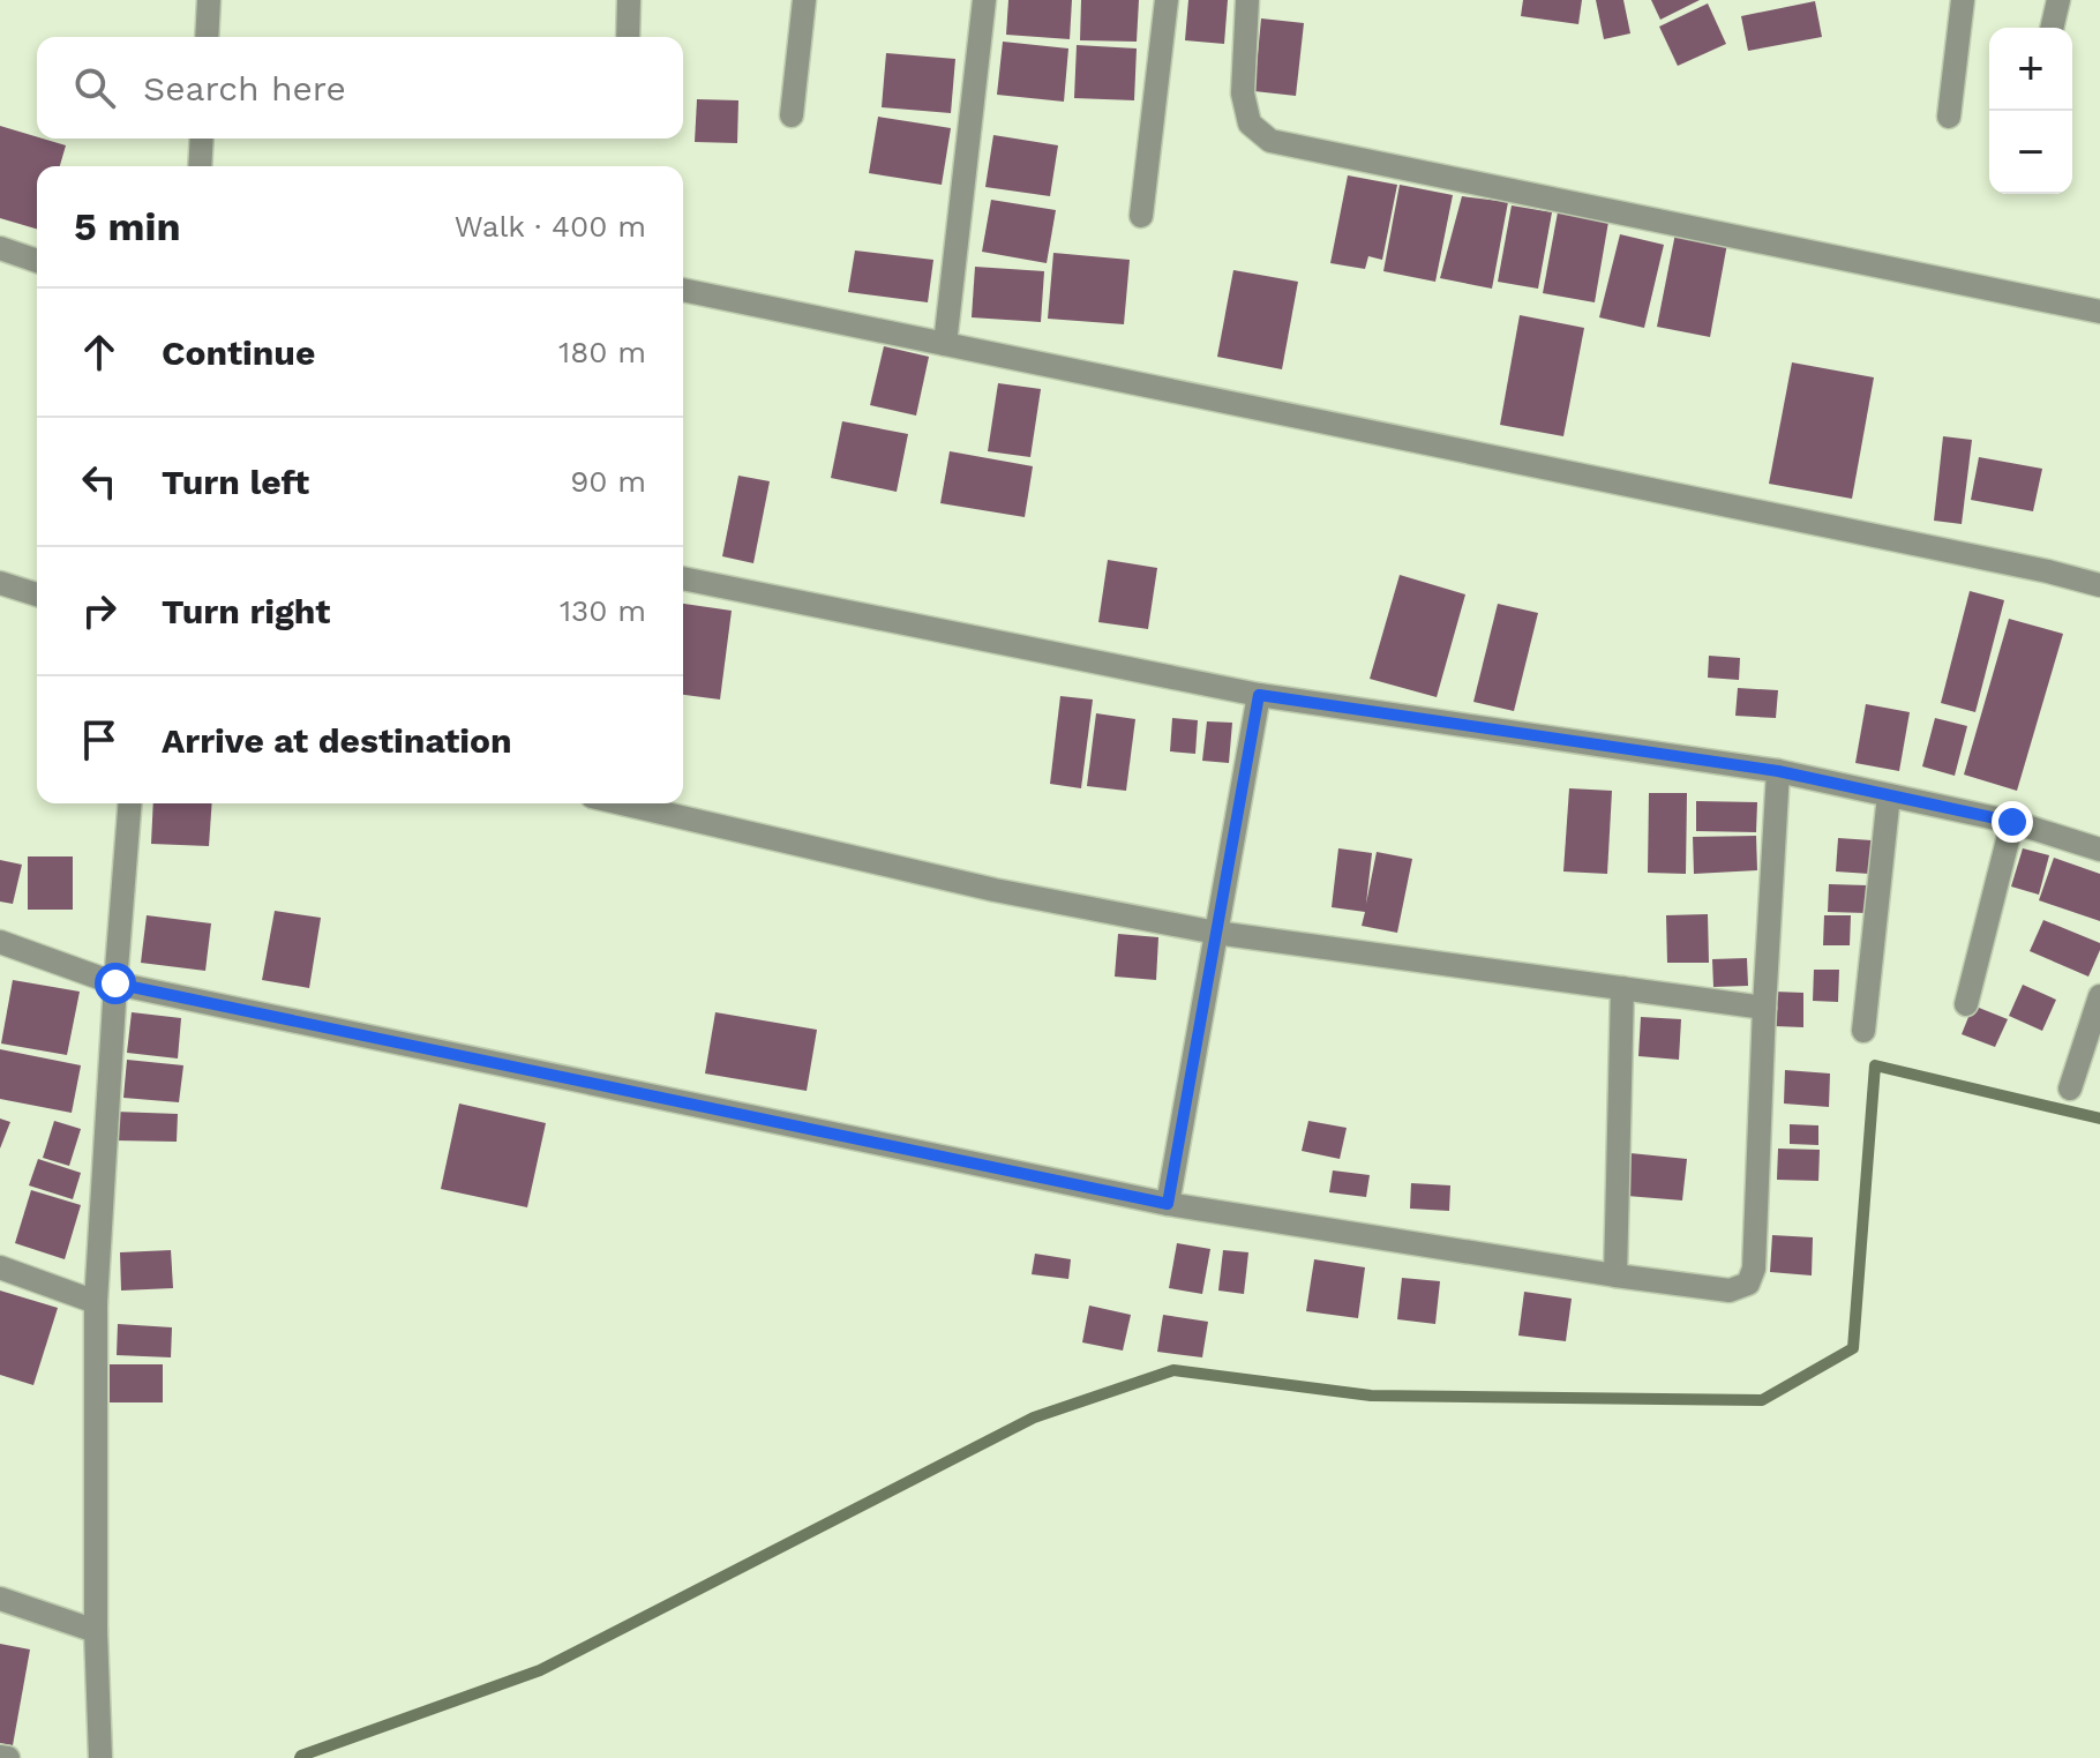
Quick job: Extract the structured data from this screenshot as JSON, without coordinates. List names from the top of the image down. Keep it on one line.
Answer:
{"page":{"map_buttons":["+","−"],"search":"Search here","heading":["5 min","Walk · 400 m"],"list":[["Continue","180 m"],["Turn left","90 m"],["Turn right","130 m"],"Arrive at destination"]}}
